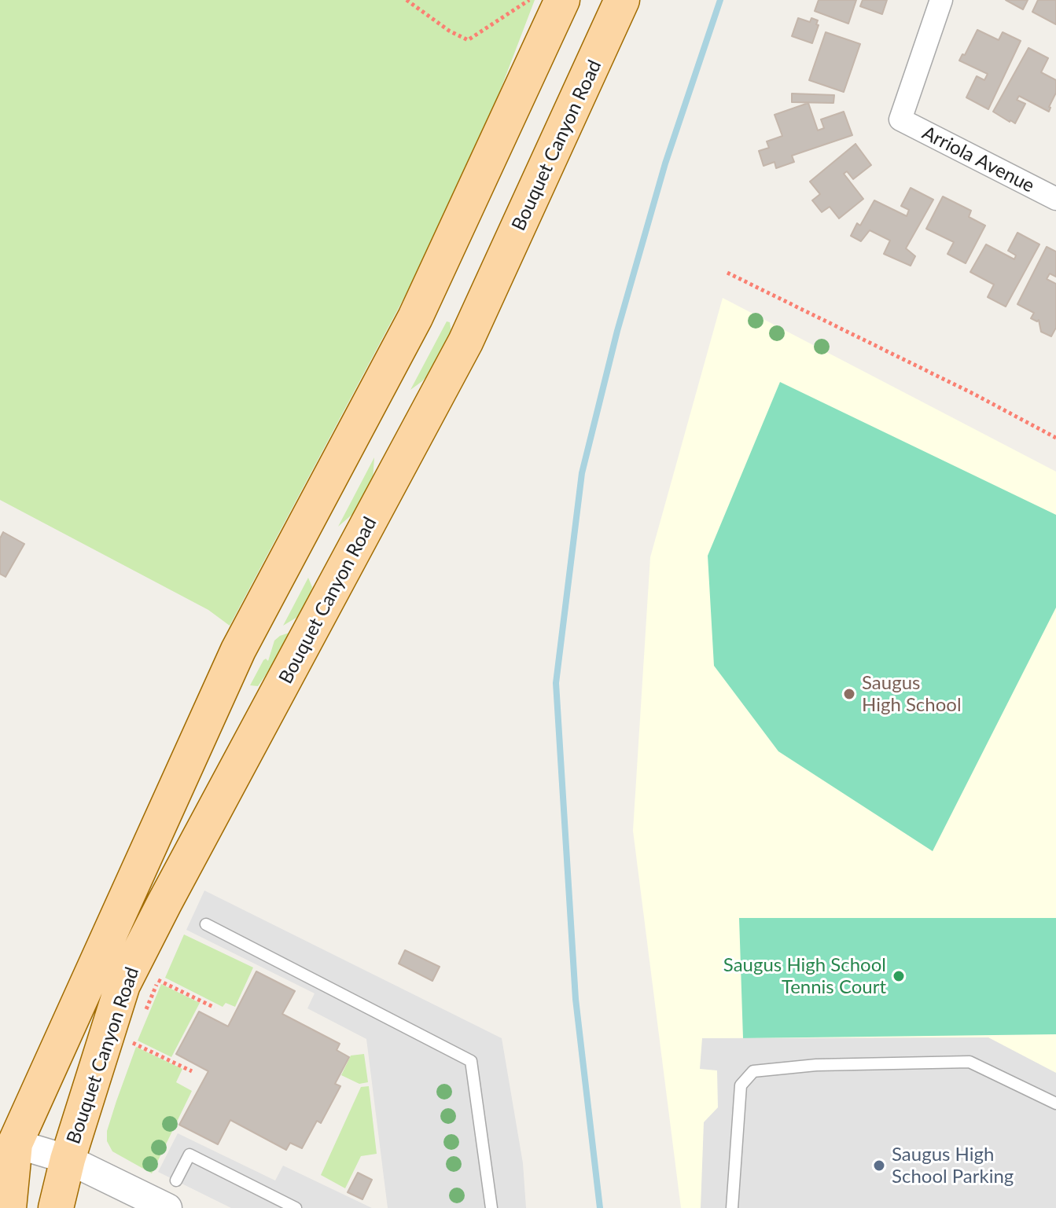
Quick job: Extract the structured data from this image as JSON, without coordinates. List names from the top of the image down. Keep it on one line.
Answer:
{"streets":{"main road":["Bouquet Canyon Road"],"street":["Arriola Avenue"]},"places":["Saugus High School","Saugus High School Tennis Court","Saugus High School Parking"]}
